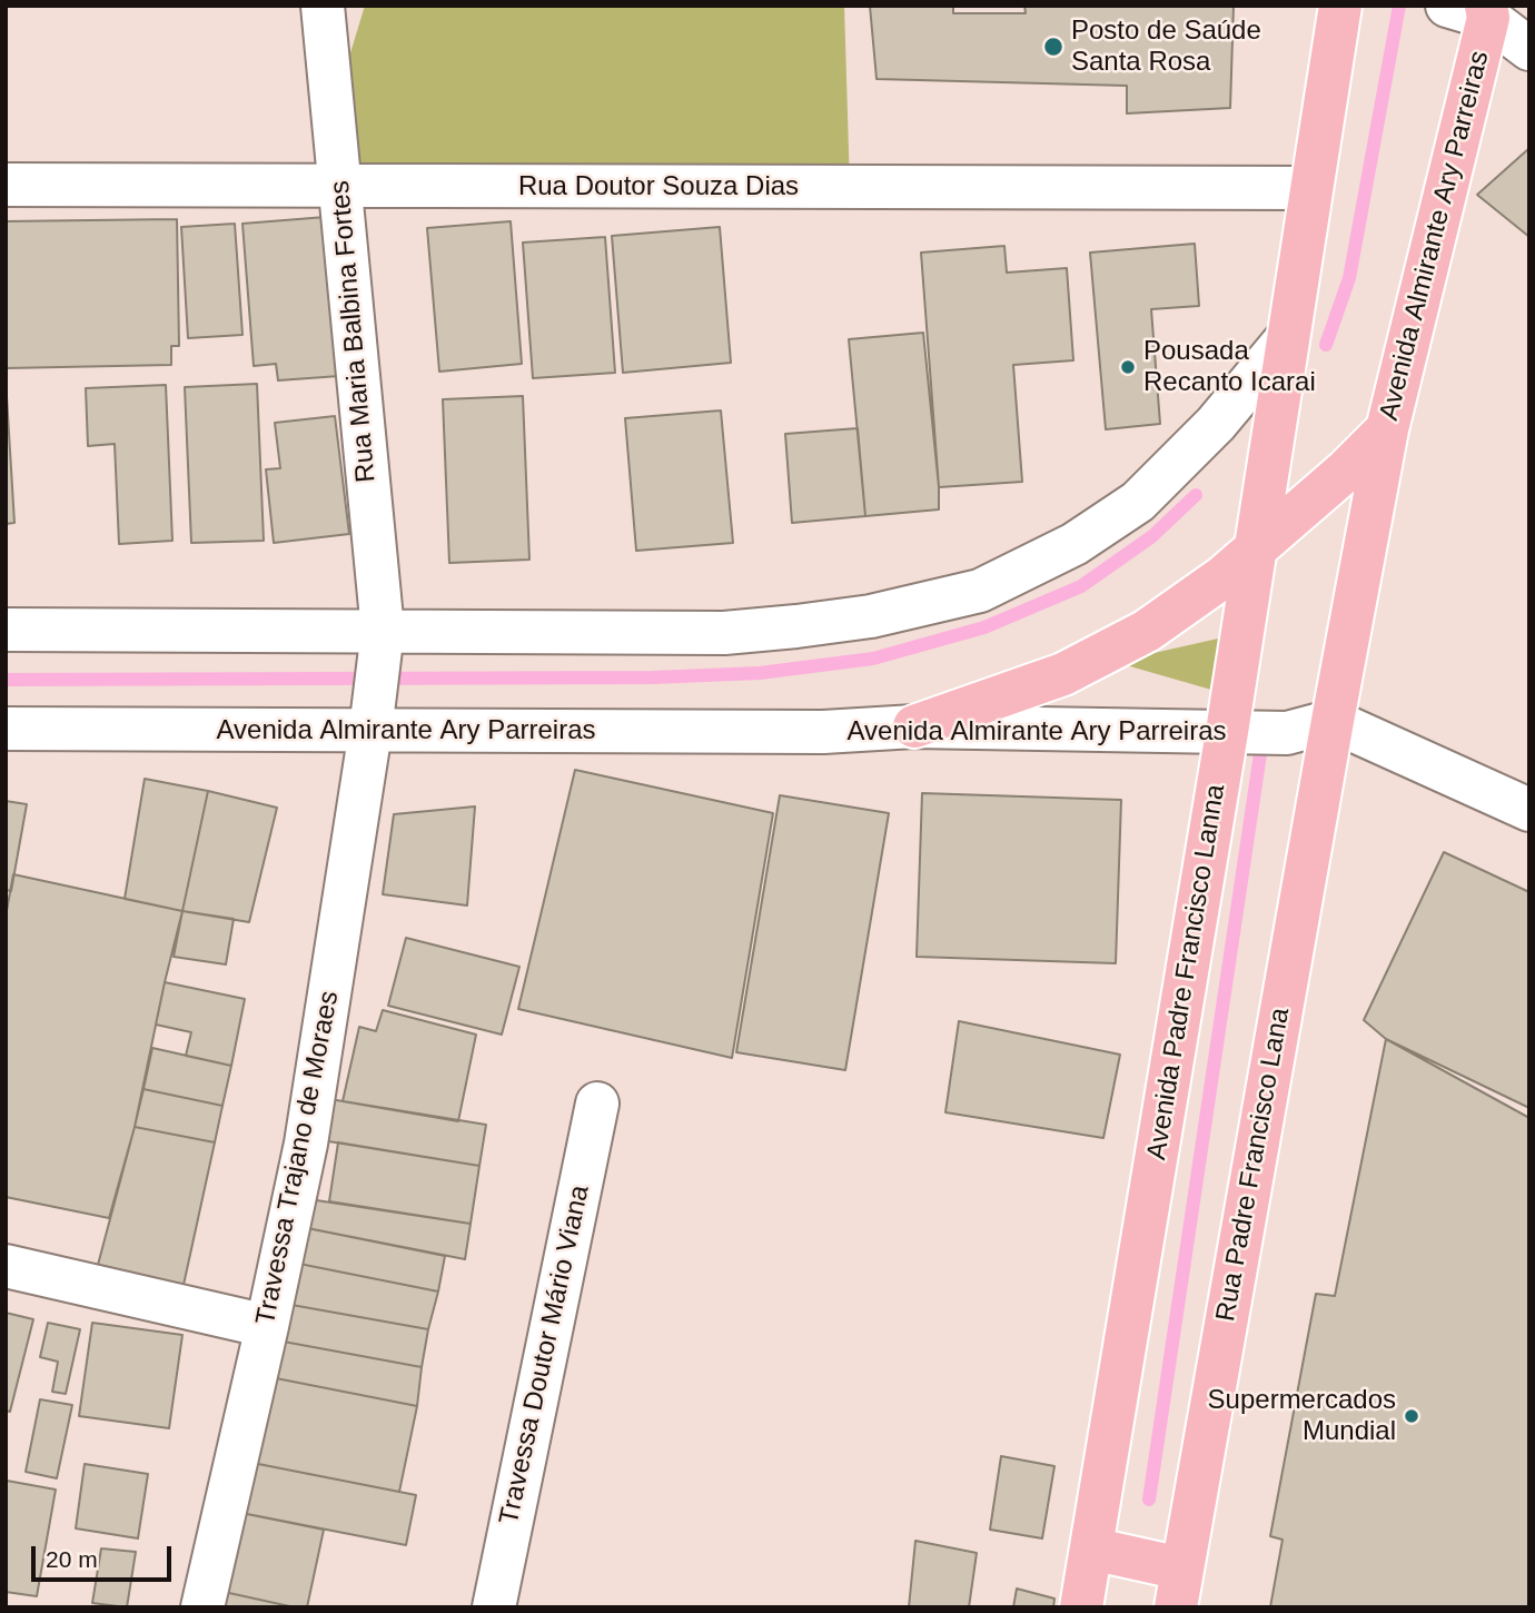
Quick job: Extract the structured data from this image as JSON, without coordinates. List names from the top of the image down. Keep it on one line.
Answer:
{"streets":{"main road":["Avenida Almirante Ary Parreiras","Avenida Padre Francisco Lanna","Rua Padre Francisco Lana"],"street":["Rua Doutor Souza Dias","Rua Maria Balbina Fortes","Travessa Trajano de Moraes","Travessa Doutor Mário Viana"]},"crossings":[["Rua Doutor Souza Dias","Rua Maria Balbina Fortes"],["Avenida Almirante Ary Parreiras","Rua Maria Balbina Fortes"],["Avenida Almirante Ary Parreiras","Avenida Padre Francisco Lanna"],["Avenida Almirante Ary Parreiras","Travessa Trajano de Moraes"],["Avenida Almirante Ary Parreiras","Rua Padre Francisco Lana"],["Rua Maria Balbina Fortes","Travessa Trajano de Moraes"]],"places":["Posto de Saúde Santa Rosa","Pousada Recanto Icarai","Supermercados Mundial"],"scale_bar":"20 m"}
